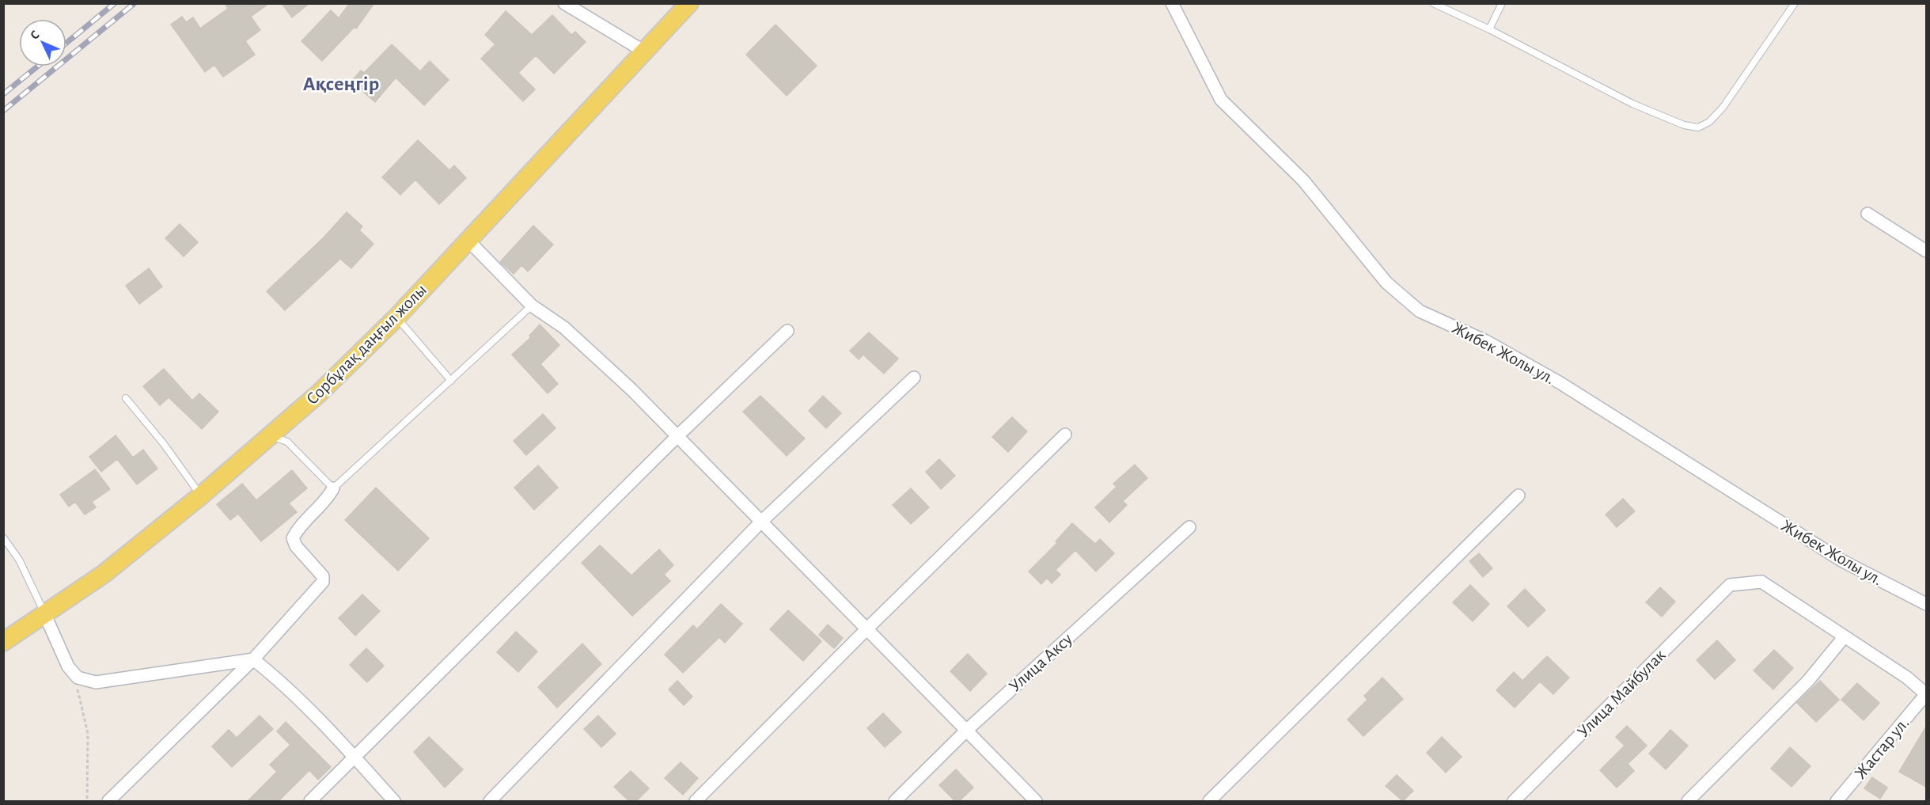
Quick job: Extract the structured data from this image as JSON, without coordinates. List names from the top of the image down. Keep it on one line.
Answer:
{"streets":{"main road":["Сорбұлақ даңғыл жолы"],"street":["Жибек Жолы ул.","Улица Аксу","Улица Майбулак","Жастар ул."]},"districts":["Ақсеңгір"],"north":"top left"}
